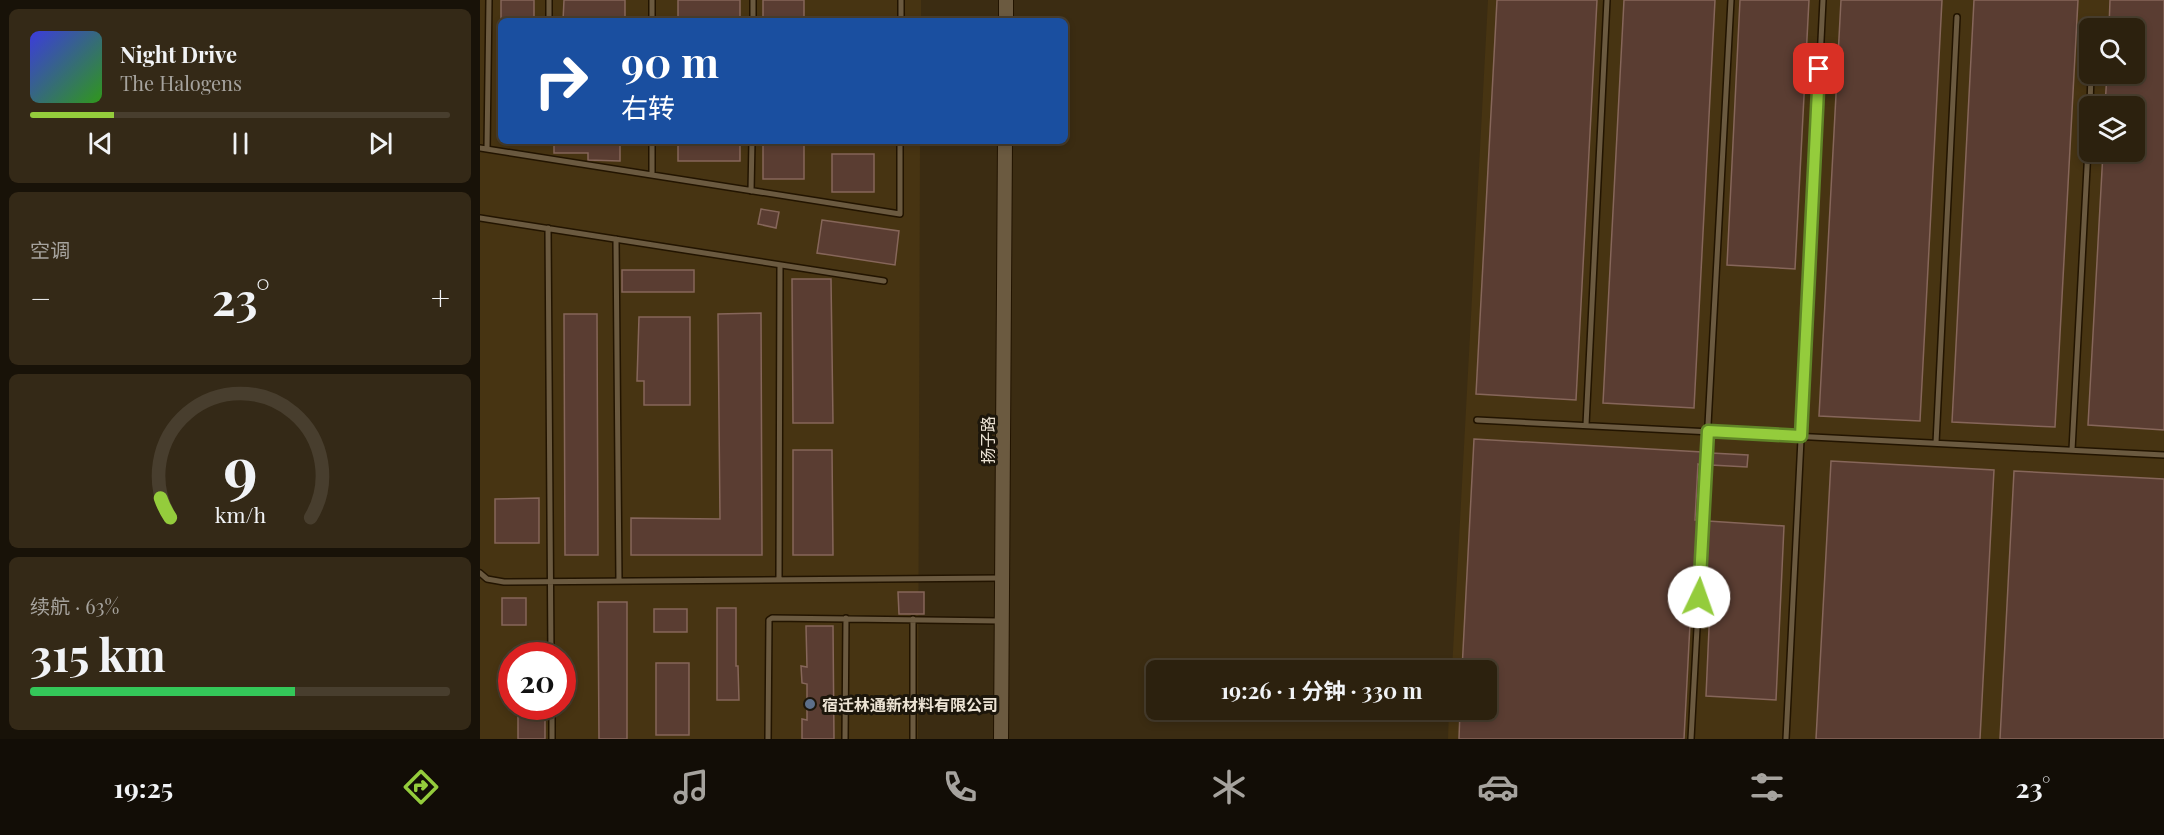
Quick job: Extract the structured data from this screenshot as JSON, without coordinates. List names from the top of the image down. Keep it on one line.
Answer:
{"streets":{"street":["扬子路"]},"places":["宿迁林通新材料有限公司"],"page":{"turn":["90 m","右转"],"song":["Night Drive","The Halogens"],"tile":["空调",["续航 · 63%","315 km"]],"heat":["−","23°","+"],"limit":"20","trip":"19:26 · 1 分钟 · 330 m","tabs":["19:25","23°"],"gauge":["9","km/h"]}}
